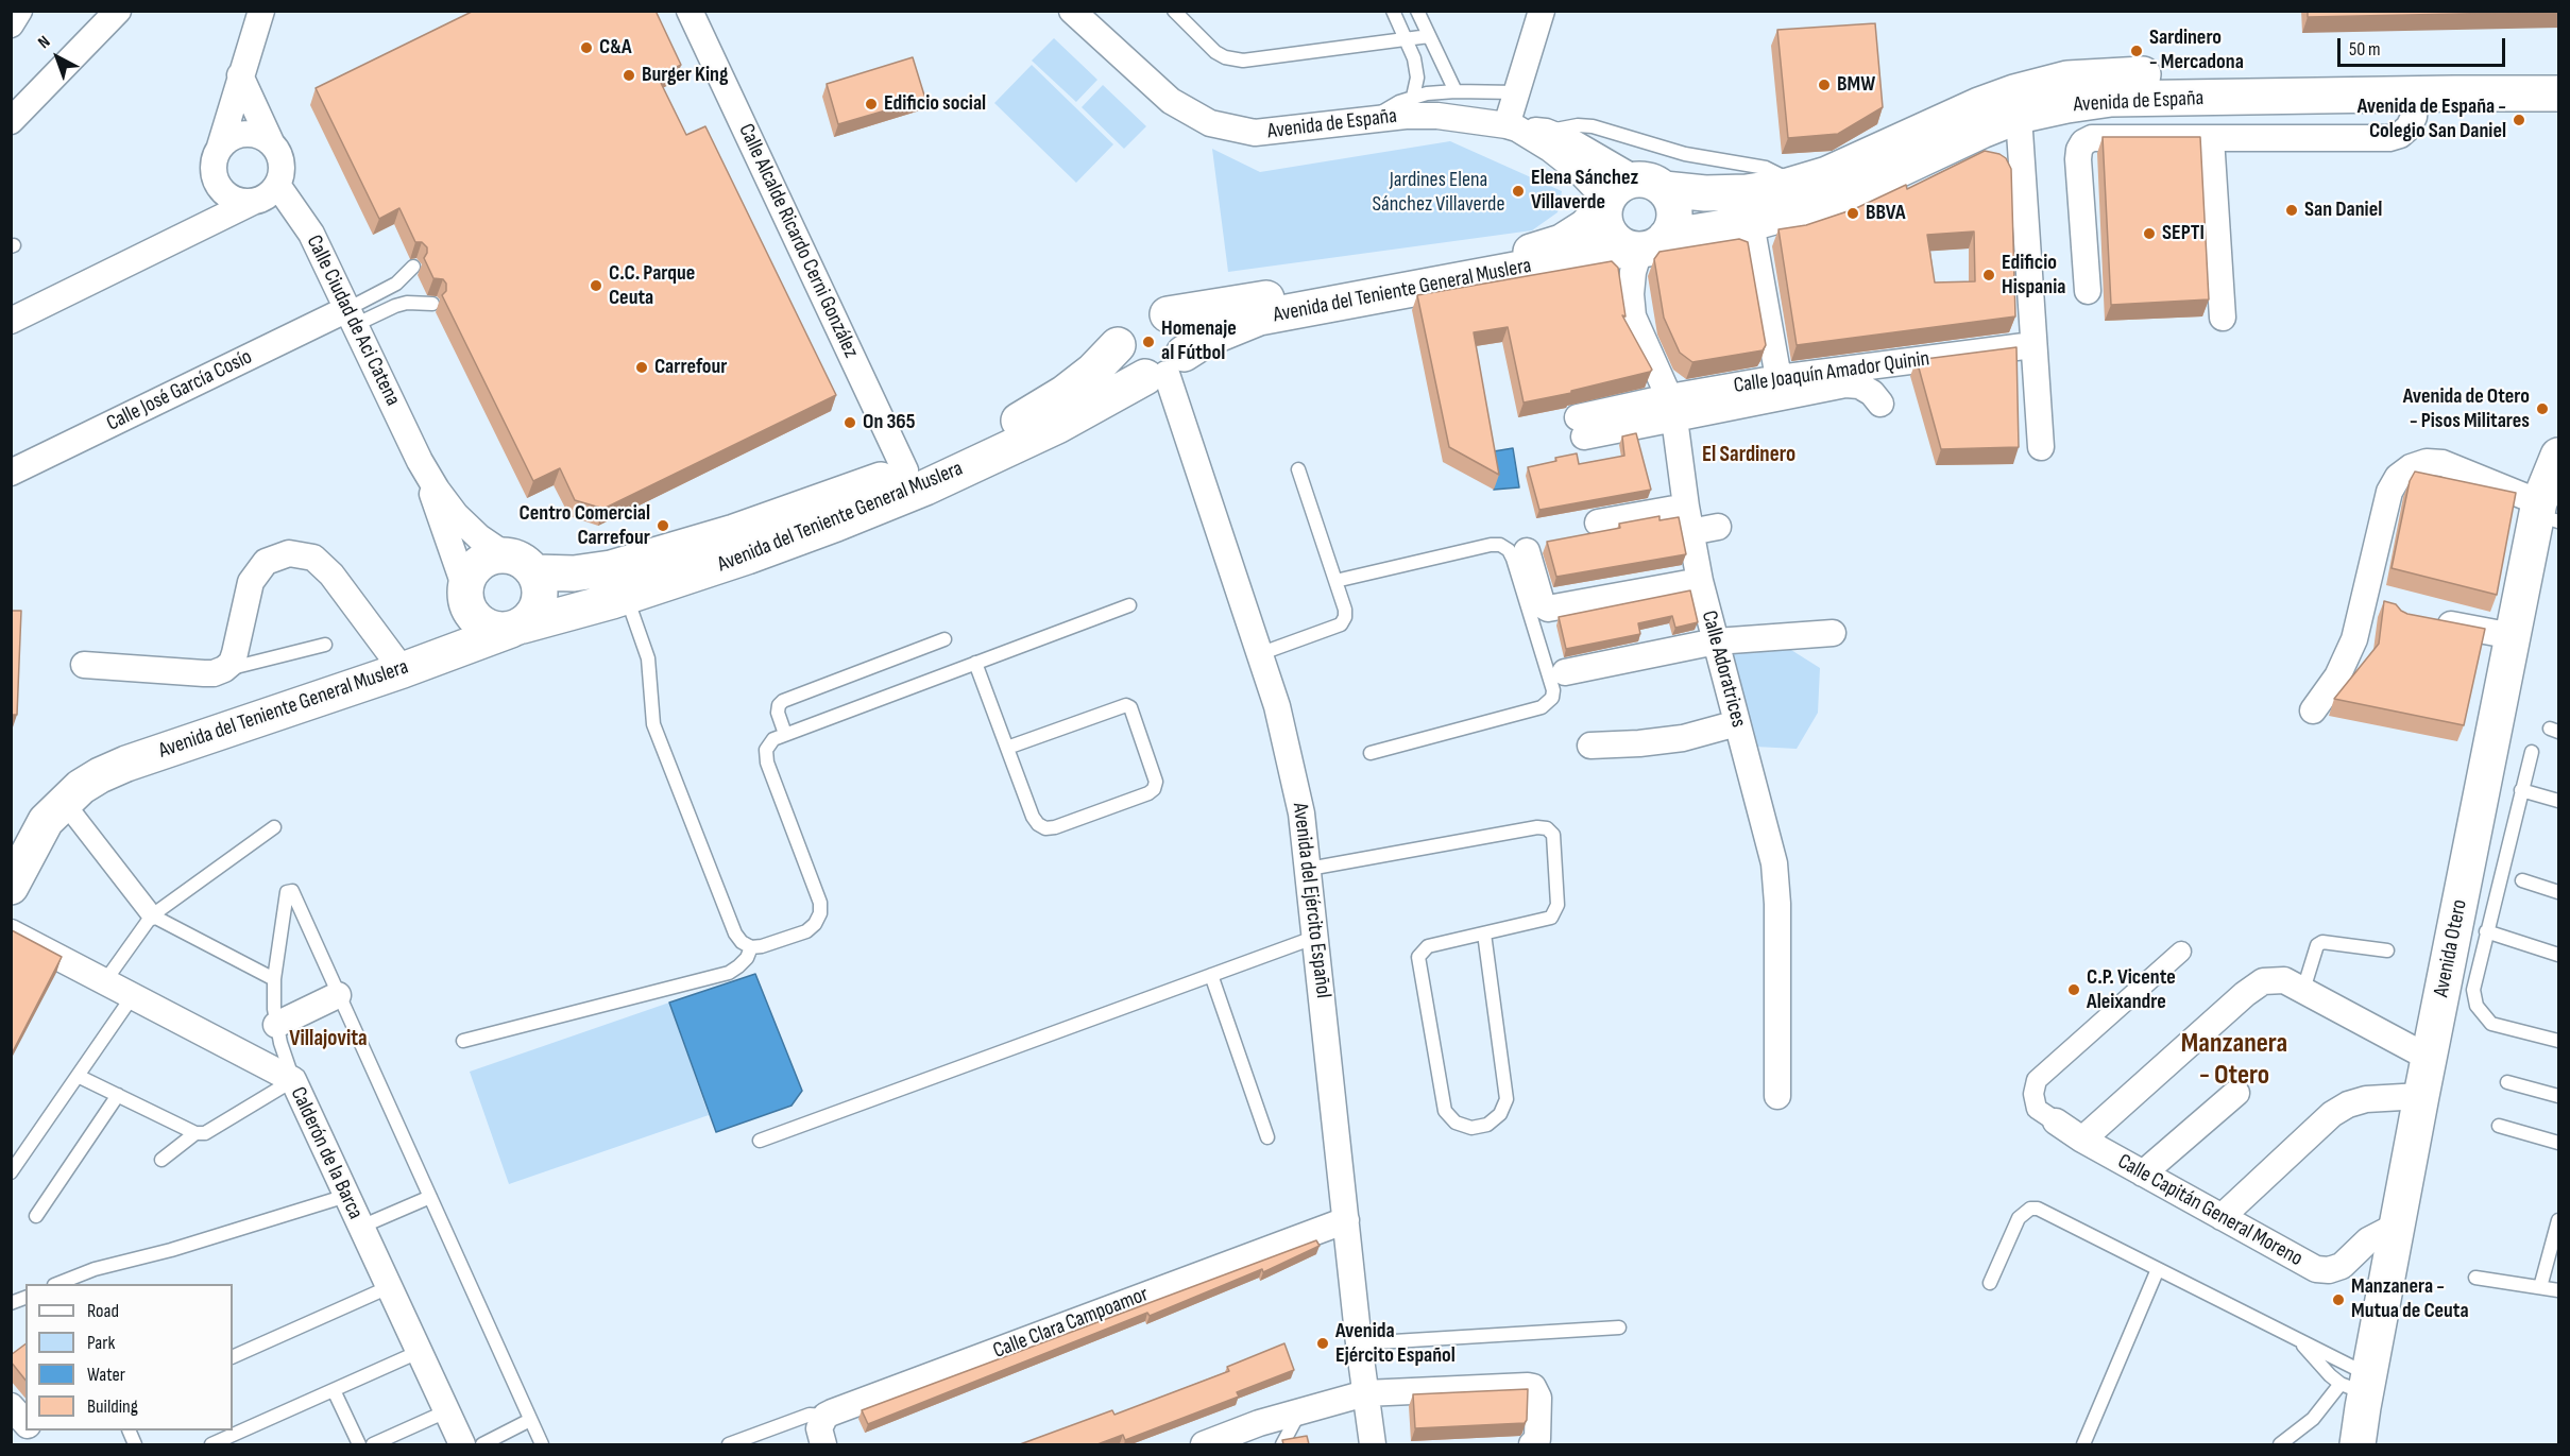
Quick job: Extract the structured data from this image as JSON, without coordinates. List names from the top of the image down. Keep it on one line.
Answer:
{"streets":{"main road":["Avenida de España","Avenida del Teniente General Muslera","Avenida Otero"],"street":["Calle Alcalde Ricardo Cerni González","Calle Ciudad de Aci Catena","Calle Joaquín Amador Quinin","Calle José García Cosío","Calle Adoratrices","Avenida del Ejército Español","Calderón de la Barca","Calle Capitán General Moreno","Calle Clara Campoamor"]},"crossings":[["Avenida de España","Avenida del Teniente General Muslera"],["Avenida de España","Calle Adoratrices"],["Calle Alcalde Ricardo Cerni González","Avenida del Teniente General Muslera"],["Avenida del Teniente General Muslera","Calle Ciudad de Aci Catena"],["Avenida del Teniente General Muslera","Calle Adoratrices"],["Avenida del Teniente General Muslera","Avenida del Ejército Español"],["Calle Ciudad de Aci Catena","Calle José García Cosío"],["Calle Joaquín Amador Quinin","Calle Adoratrices"],["Avenida del Ejército Español","Calle Clara Campoamor"],["Avenida Otero","Calle Capitán General Moreno"]],"districts":["El Sardinero","Villajovita","Manzanera - Otero"],"parks":["Jardines Elena Sánchez Villaverde"],"places":["C&A","Sardinero - Mercadona","Burger King","BMW","Edificio social","Avenida de España - Colegio San Daniel","Elena Sánchez Villaverde","San Daniel","BBVA","SEPTI","Edificio Hispania","C.C. Parque Ceuta","Homenaje al Fútbol","Carrefour","Avenida de Otero - Pisos Militares","On 365","Centro Comercial Carrefour","C.P. Vicente Aleixandre","Manzanera - Mutua de Ceuta","Avenida Ejército Español"],"legend":["Road","Park","Water","Building"],"scale_bar":"50 m","north":"top left"}
